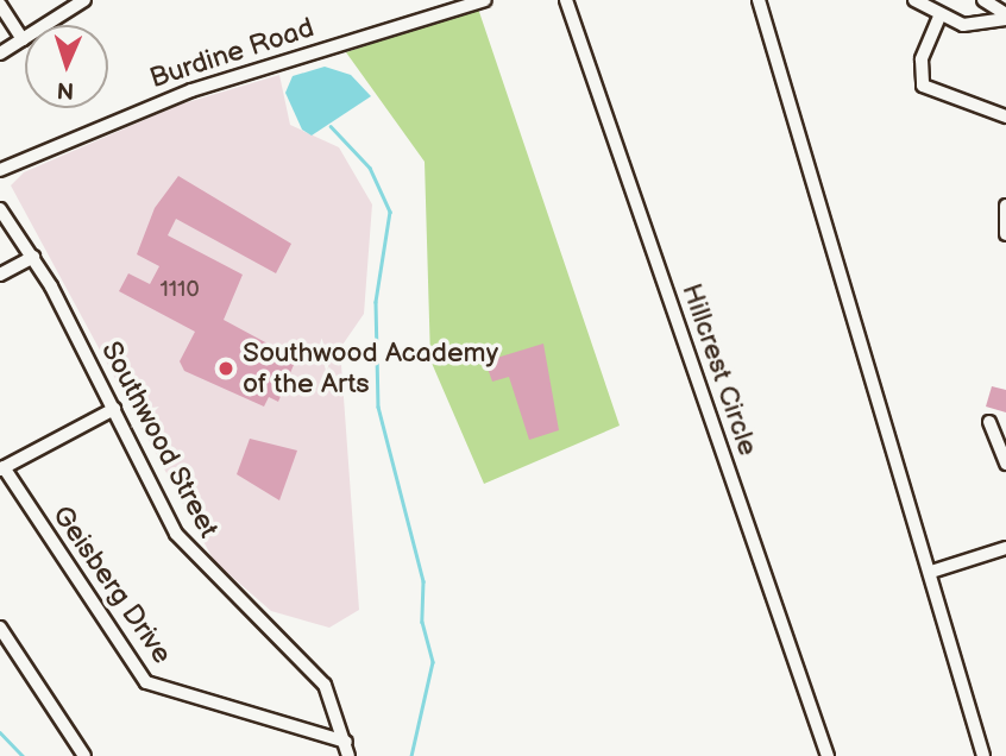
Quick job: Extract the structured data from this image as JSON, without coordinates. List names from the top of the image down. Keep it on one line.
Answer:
{"streets":{"street":["Burdine Road","Hillcrest Circle","Southwood Street","Geisberg Drive"]},"crossings":[["Southwood Street","Geisberg Drive"]],"places":["Southwood Academy of the Arts"],"house_numbers":["1110"],"north":"bottom"}
